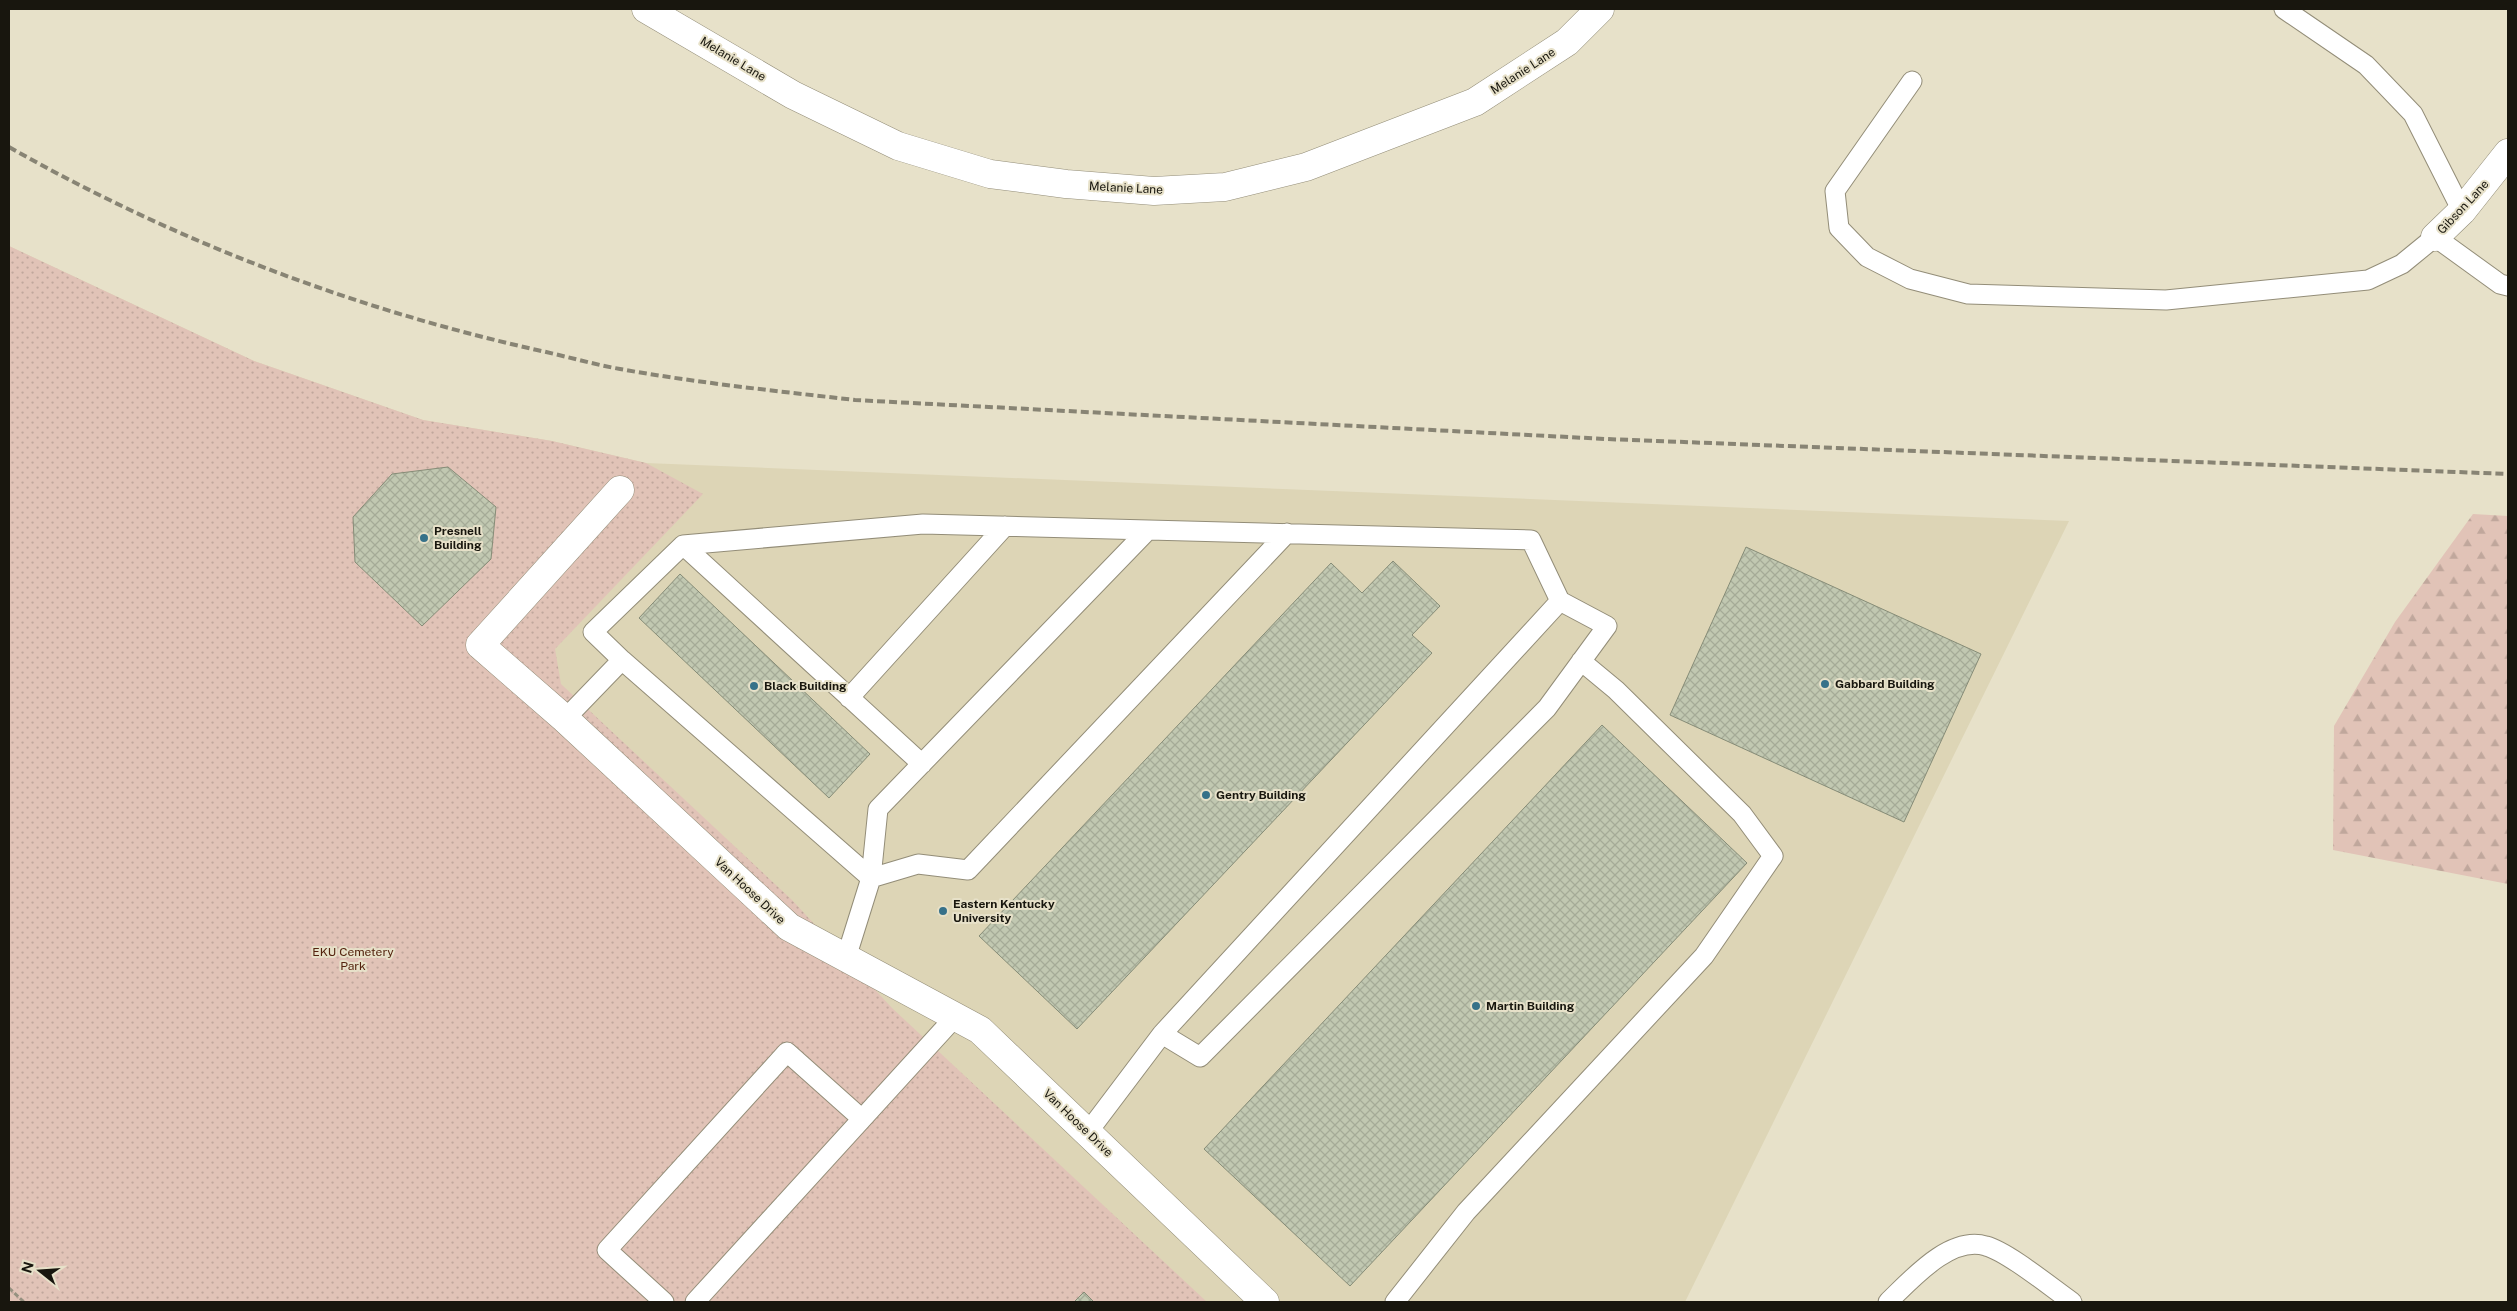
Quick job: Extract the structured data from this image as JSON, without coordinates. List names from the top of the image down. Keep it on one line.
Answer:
{"streets":{"street":["Melanie Lane","Gibson Lane","Van Hoose Drive"]},"parks":["EKU Cemetery Park"],"places":["Presnell Building","Gabbard Building","Black Building","Gentry Building","Eastern Kentucky University","Martin Building"],"north":"left"}
